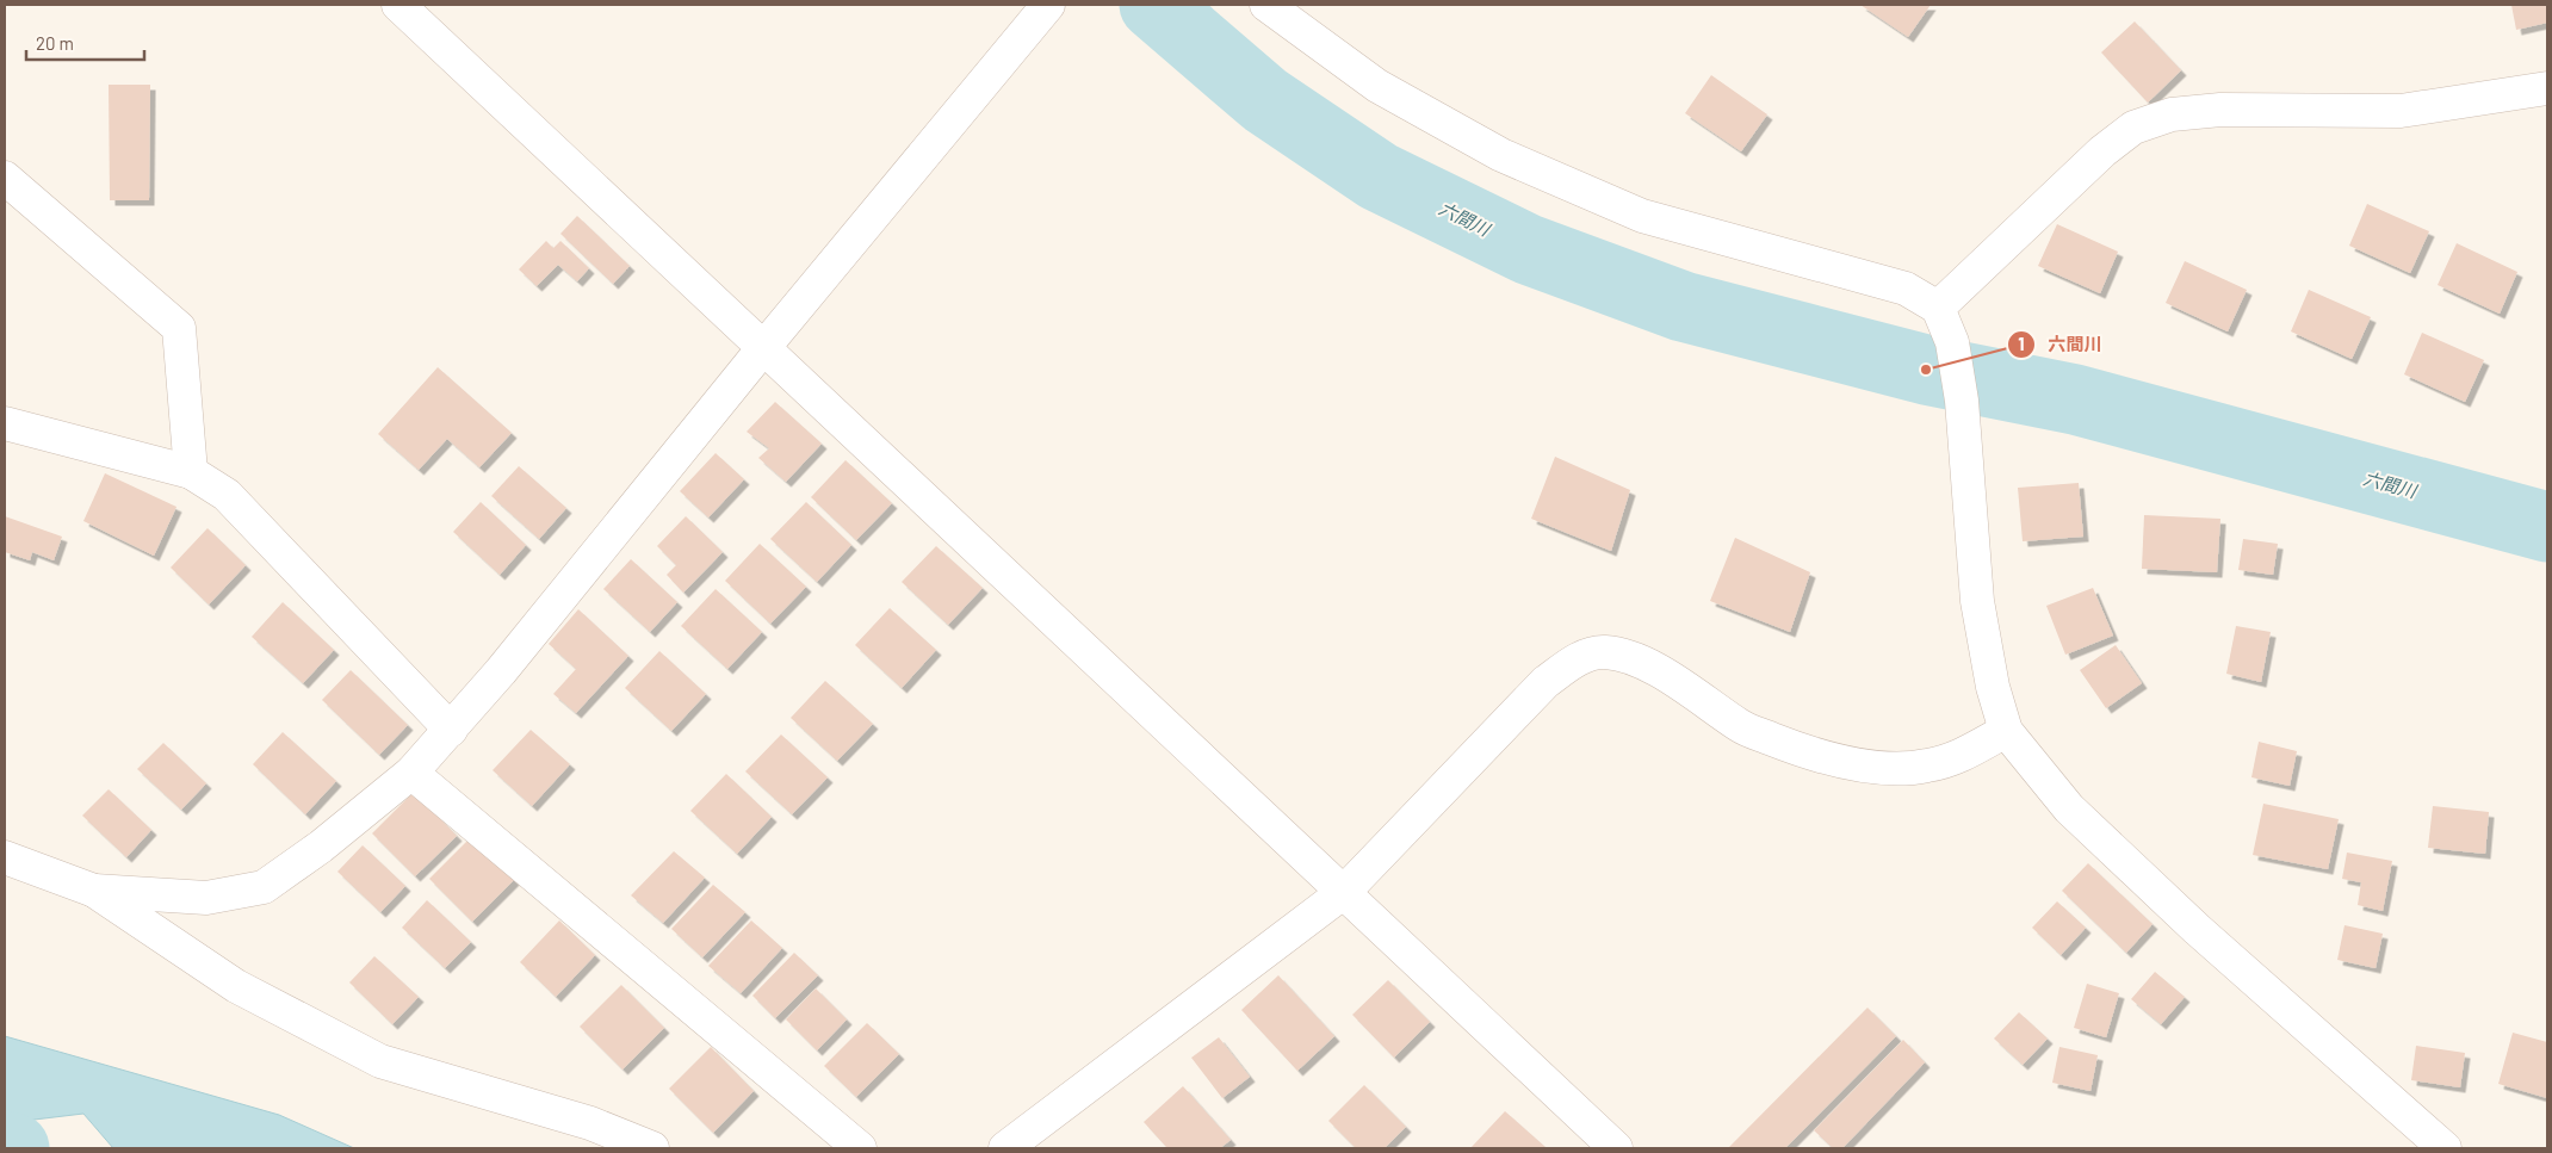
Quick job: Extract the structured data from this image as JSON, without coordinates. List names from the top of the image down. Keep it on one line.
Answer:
{"water":["六間川"],"places":["六間川"],"scale_bar":"20 m"}
